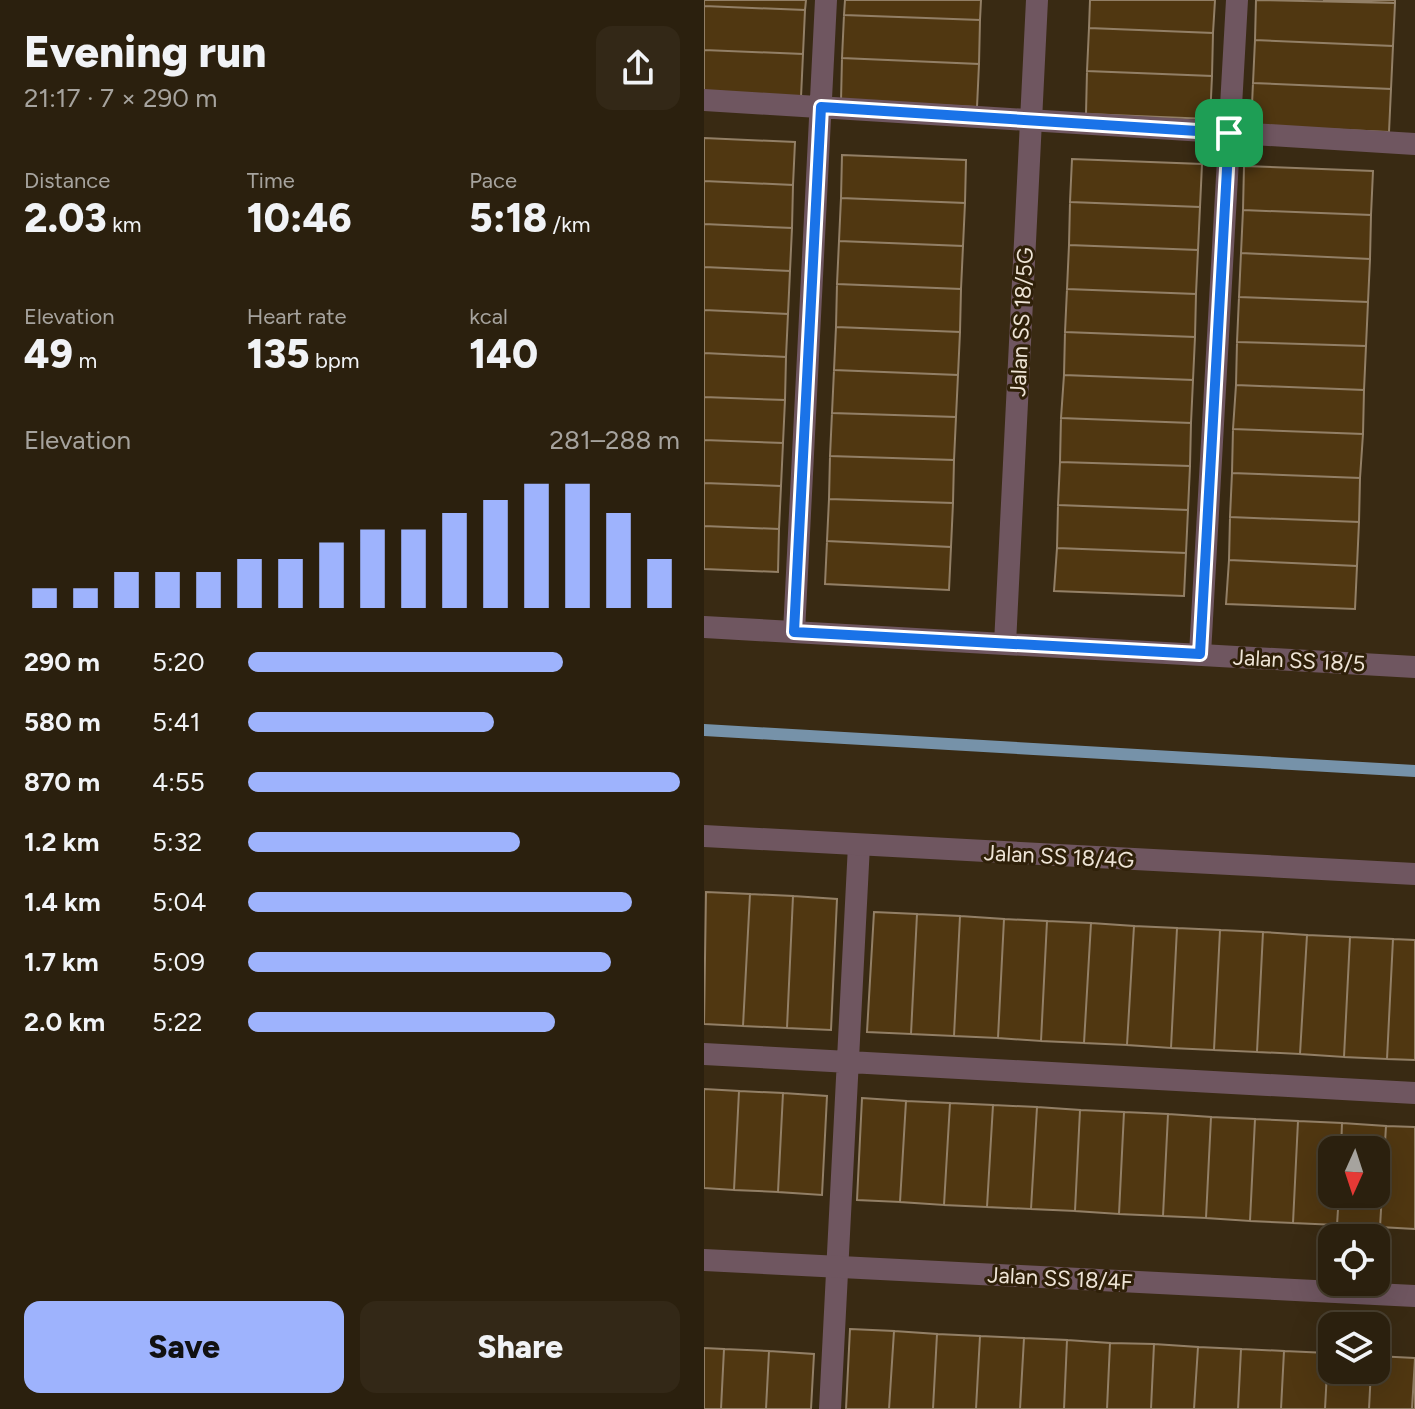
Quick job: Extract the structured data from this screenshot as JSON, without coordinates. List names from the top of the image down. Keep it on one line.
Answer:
{"streets":{"street":["Jalan SS 18/5G","Jalan SS 18/5","Jalan SS 18/4G","Jalan SS 18/4F"]},"crossings":[["Jalan SS 18/5G","Jalan SS 18/5"]],"north":"bottom","page":{"heading":["Evening run","21:17 · 7 × 290 m"],"stats":[["Distance","2.03 km"],["Time","10:46"],["Pace","5:18 /km"],["Elevation","49 m"],["Heart rate","135 bpm"],["kcal","140"]],"chart":["Elevation","281–288 m"],"list":[{"name":"290 m","note":"5:20"},{"name":"580 m","note":"5:41"},{"name":"870 m","note":"4:55"},{"name":"1.2 km","note":"5:32"},{"name":"1.4 km","note":"5:04"},{"name":"1.7 km","note":"5:09"},{"name":"2.0 km","note":"5:22"}],"buttons":["Save","Share"]}}
